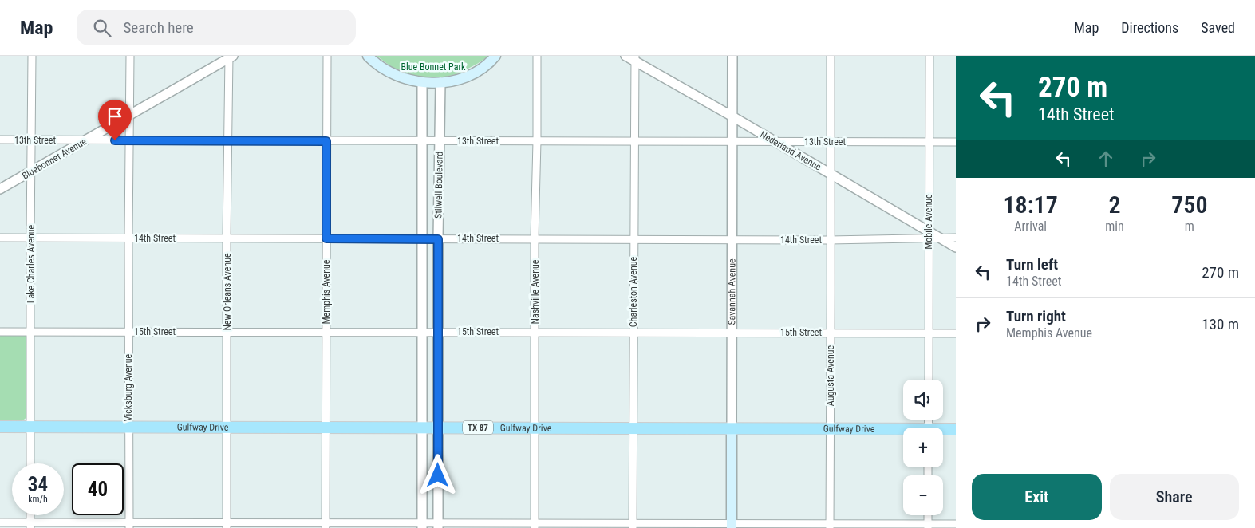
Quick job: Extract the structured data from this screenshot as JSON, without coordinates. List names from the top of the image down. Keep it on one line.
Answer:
{"streets":{"main road":["Savannah Avenue","Gulfway Drive","TX 87"],"street":["13th Street","Nederland Avenue","Bluebonnet Avenue","Stilwell Boulevard","Mobile Avenue","14th Street","Lake Charles Avenue","New Orleans Avenue","Memphis Avenue","Nashville Avenue","Charleston Avenue","15th Street","Augusta Avenue","Vicksburg Avenue"]},"crossings":[["13th Street","Nederland Avenue"],["13th Street","Bluebonnet Avenue"],["13th Street","Stilwell Boulevard"],["13th Street","Mobile Avenue"],["13th Street","Lake Charles Avenue"],["13th Street","New Orleans Avenue"],["13th Street","Memphis Avenue"],["13th Street","Nashville Avenue"],["13th Street","Charleston Avenue"],["13th Street","Savannah Avenue"],["13th Street","Augusta Avenue"],["13th Street","Vicksburg Avenue"],["Nederland Avenue","Mobile Avenue"],["Nederland Avenue","14th Street"],["Nederland Avenue","Charleston Avenue"],["Nederland Avenue","Savannah Avenue"],["Nederland Avenue","Augusta Avenue"],["Bluebonnet Avenue","Lake Charles Avenue"],["Bluebonnet Avenue","New Orleans Avenue"],["Bluebonnet Avenue","Vicksburg Avenue"],["Stilwell Boulevard","14th Street"],["Stilwell Boulevard","15th Street"],["Stilwell Boulevard","Gulfway Drive"],["Mobile Avenue","14th Street"],["Mobile Avenue","15th Street"],["14th Street","Lake Charles Avenue"],["14th Street","New Orleans Avenue"],["14th Street","Memphis Avenue"],["14th Street","Nashville Avenue"],["14th Street","Charleston Avenue"],["14th Street","Savannah Avenue"],["14th Street","Augusta Avenue"],["14th Street","Vicksburg Avenue"],["Lake Charles Avenue","15th Street"],["Lake Charles Avenue","Gulfway Drive"],["New Orleans Avenue","15th Street"],["New Orleans Avenue","Gulfway Drive"],["Memphis Avenue","15th Street"],["Memphis Avenue","Gulfway Drive"],["Nashville Avenue","15th Street"],["Nashville Avenue","Gulfway Drive"],["Charleston Avenue","15th Street"],["Charleston Avenue","Gulfway Drive"],["Savannah Avenue","15th Street"],["Savannah Avenue","Gulfway Drive"],["15th Street","Augusta Avenue"],["15th Street","Vicksburg Avenue"],["Augusta Avenue","Gulfway Drive"],["Vicksburg Avenue","Gulfway Drive"]],"parks":["Blue Bonnet Park"],"page":{"header":"Map","search":"Search here","nav":["Map","Directions","Saved"],"turn":["270 m","14th Street"],"eta":["18:17","Arrival","2","min","750","m"],"list":[{"name":"Turn left","note":"14th Street","value":"270 m"},{"name":"Turn right","note":"Memphis Avenue","value":"130 m"}],"map_buttons":["+","−"],"speed":"34 km/h","limit":"40","buttons":["Exit","Share"]}}
